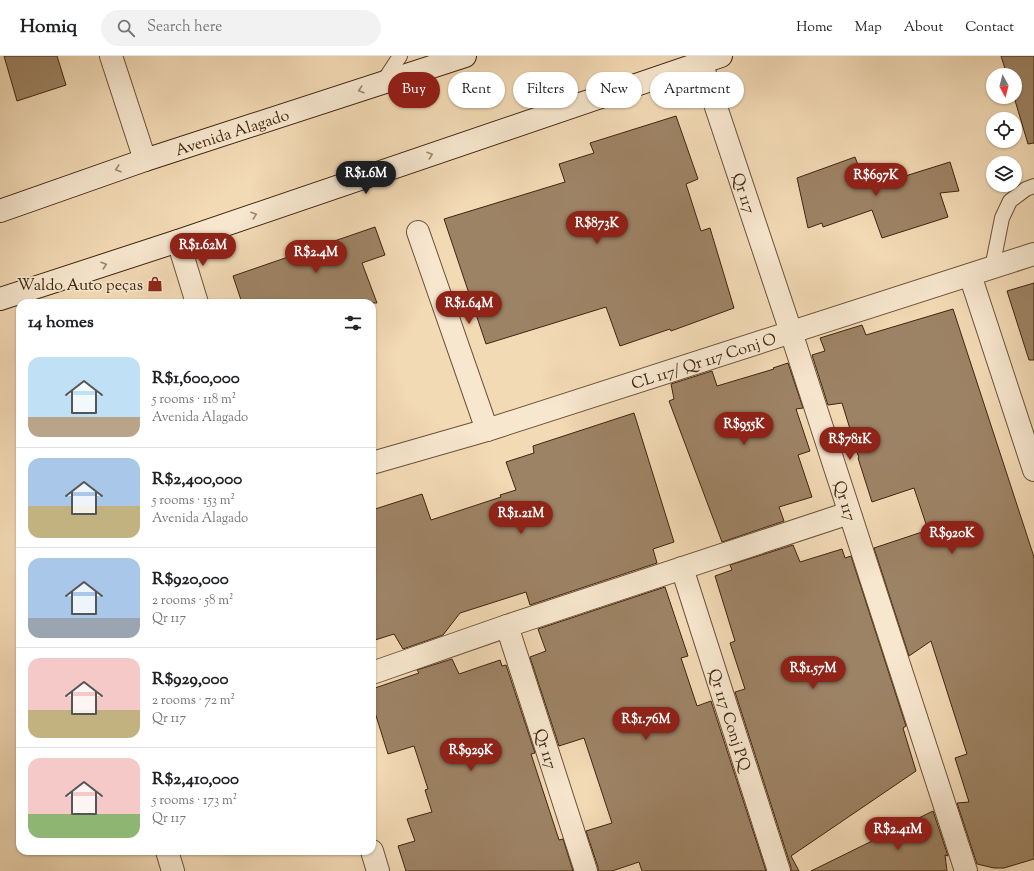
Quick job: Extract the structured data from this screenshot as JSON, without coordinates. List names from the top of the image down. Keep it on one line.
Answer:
{"streets":{"street":["Avenida Alagado","Qr 117","CL 117/ Qr 117 Conj O","Qr 117 Conj PQ"]},"crossings":[["Qr 117","CL 117/ Qr 117 Conj O"]],"places":{"shop":["Waldo Auto peças"]},"north":"bottom","page":{"header":"Homiq","search":"Search here","nav":["Home","Map","About","Contact"],"chip":["Buy","Rent","Filters","New","Apartment"],"price":["R$1.6M","R$697K","R$873K","R$1.62M","R$2.4M","R$1.64M","R$955K","R$781K","R$1.21M","R$920K","R$1.57M","R$1.76M","R$929K","R$2.41M"],"heading":"14 homes","list":[{"name":"R$1,600,000","note":"5 rooms · 118 m² · Avenida Alagado"},{"name":"R$2,400,000","note":"5 rooms · 153 m² · Avenida Alagado"},{"name":"R$920,000","note":"2 rooms · 58 m² · Qr 117"},{"name":"R$929,000","note":"2 rooms · 72 m² · Qr 117"},{"name":"R$2,410,000","note":"5 rooms · 173 m² · Qr 117"}]}}
